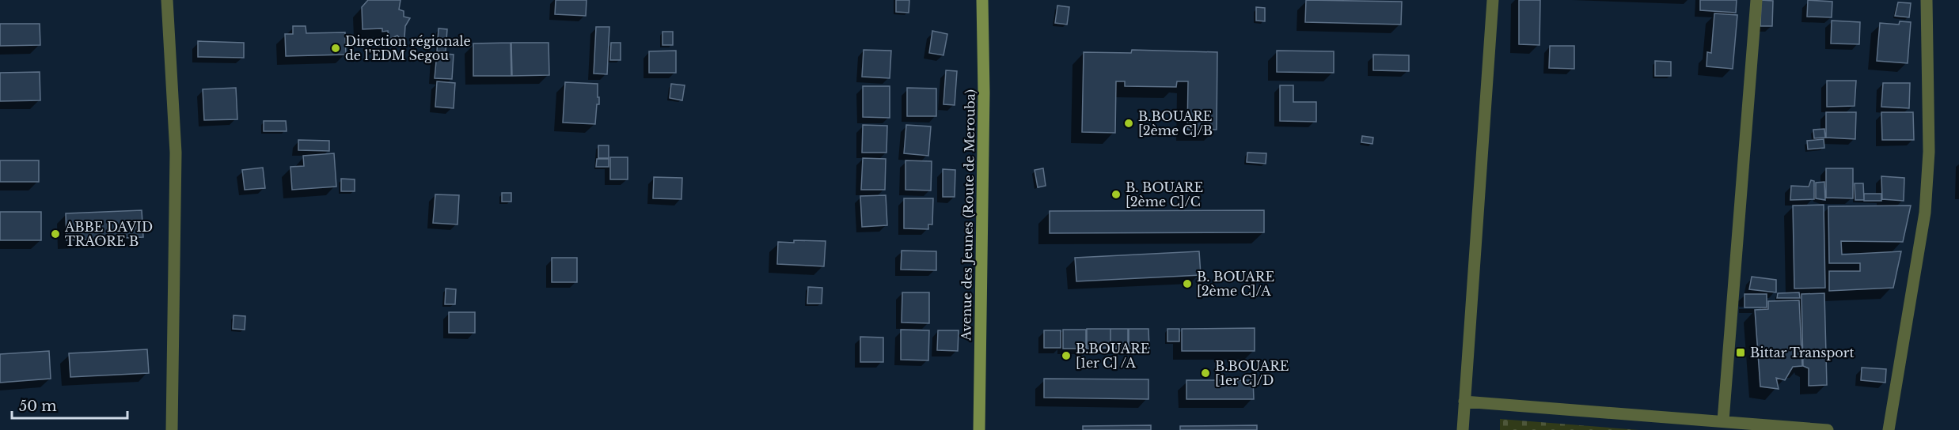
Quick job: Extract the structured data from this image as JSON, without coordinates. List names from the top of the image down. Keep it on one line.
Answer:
{"streets":{"main road":["Avenue des Jeunes (Route de Merouba)"]},"places":{"other":["Direction régionale de l'EDM Segou","B.BOUARE [2ème C]/B","B. BOUARE [2ème C]/C","ABBE DAVID TRAORE B","B. BOUARE [2ème C]/A","B.BOUARE [1er C] /A","B.BOUARE [1er C]/D"],"transit":["Bittar Transport"]},"scale_bar":"50 m"}
